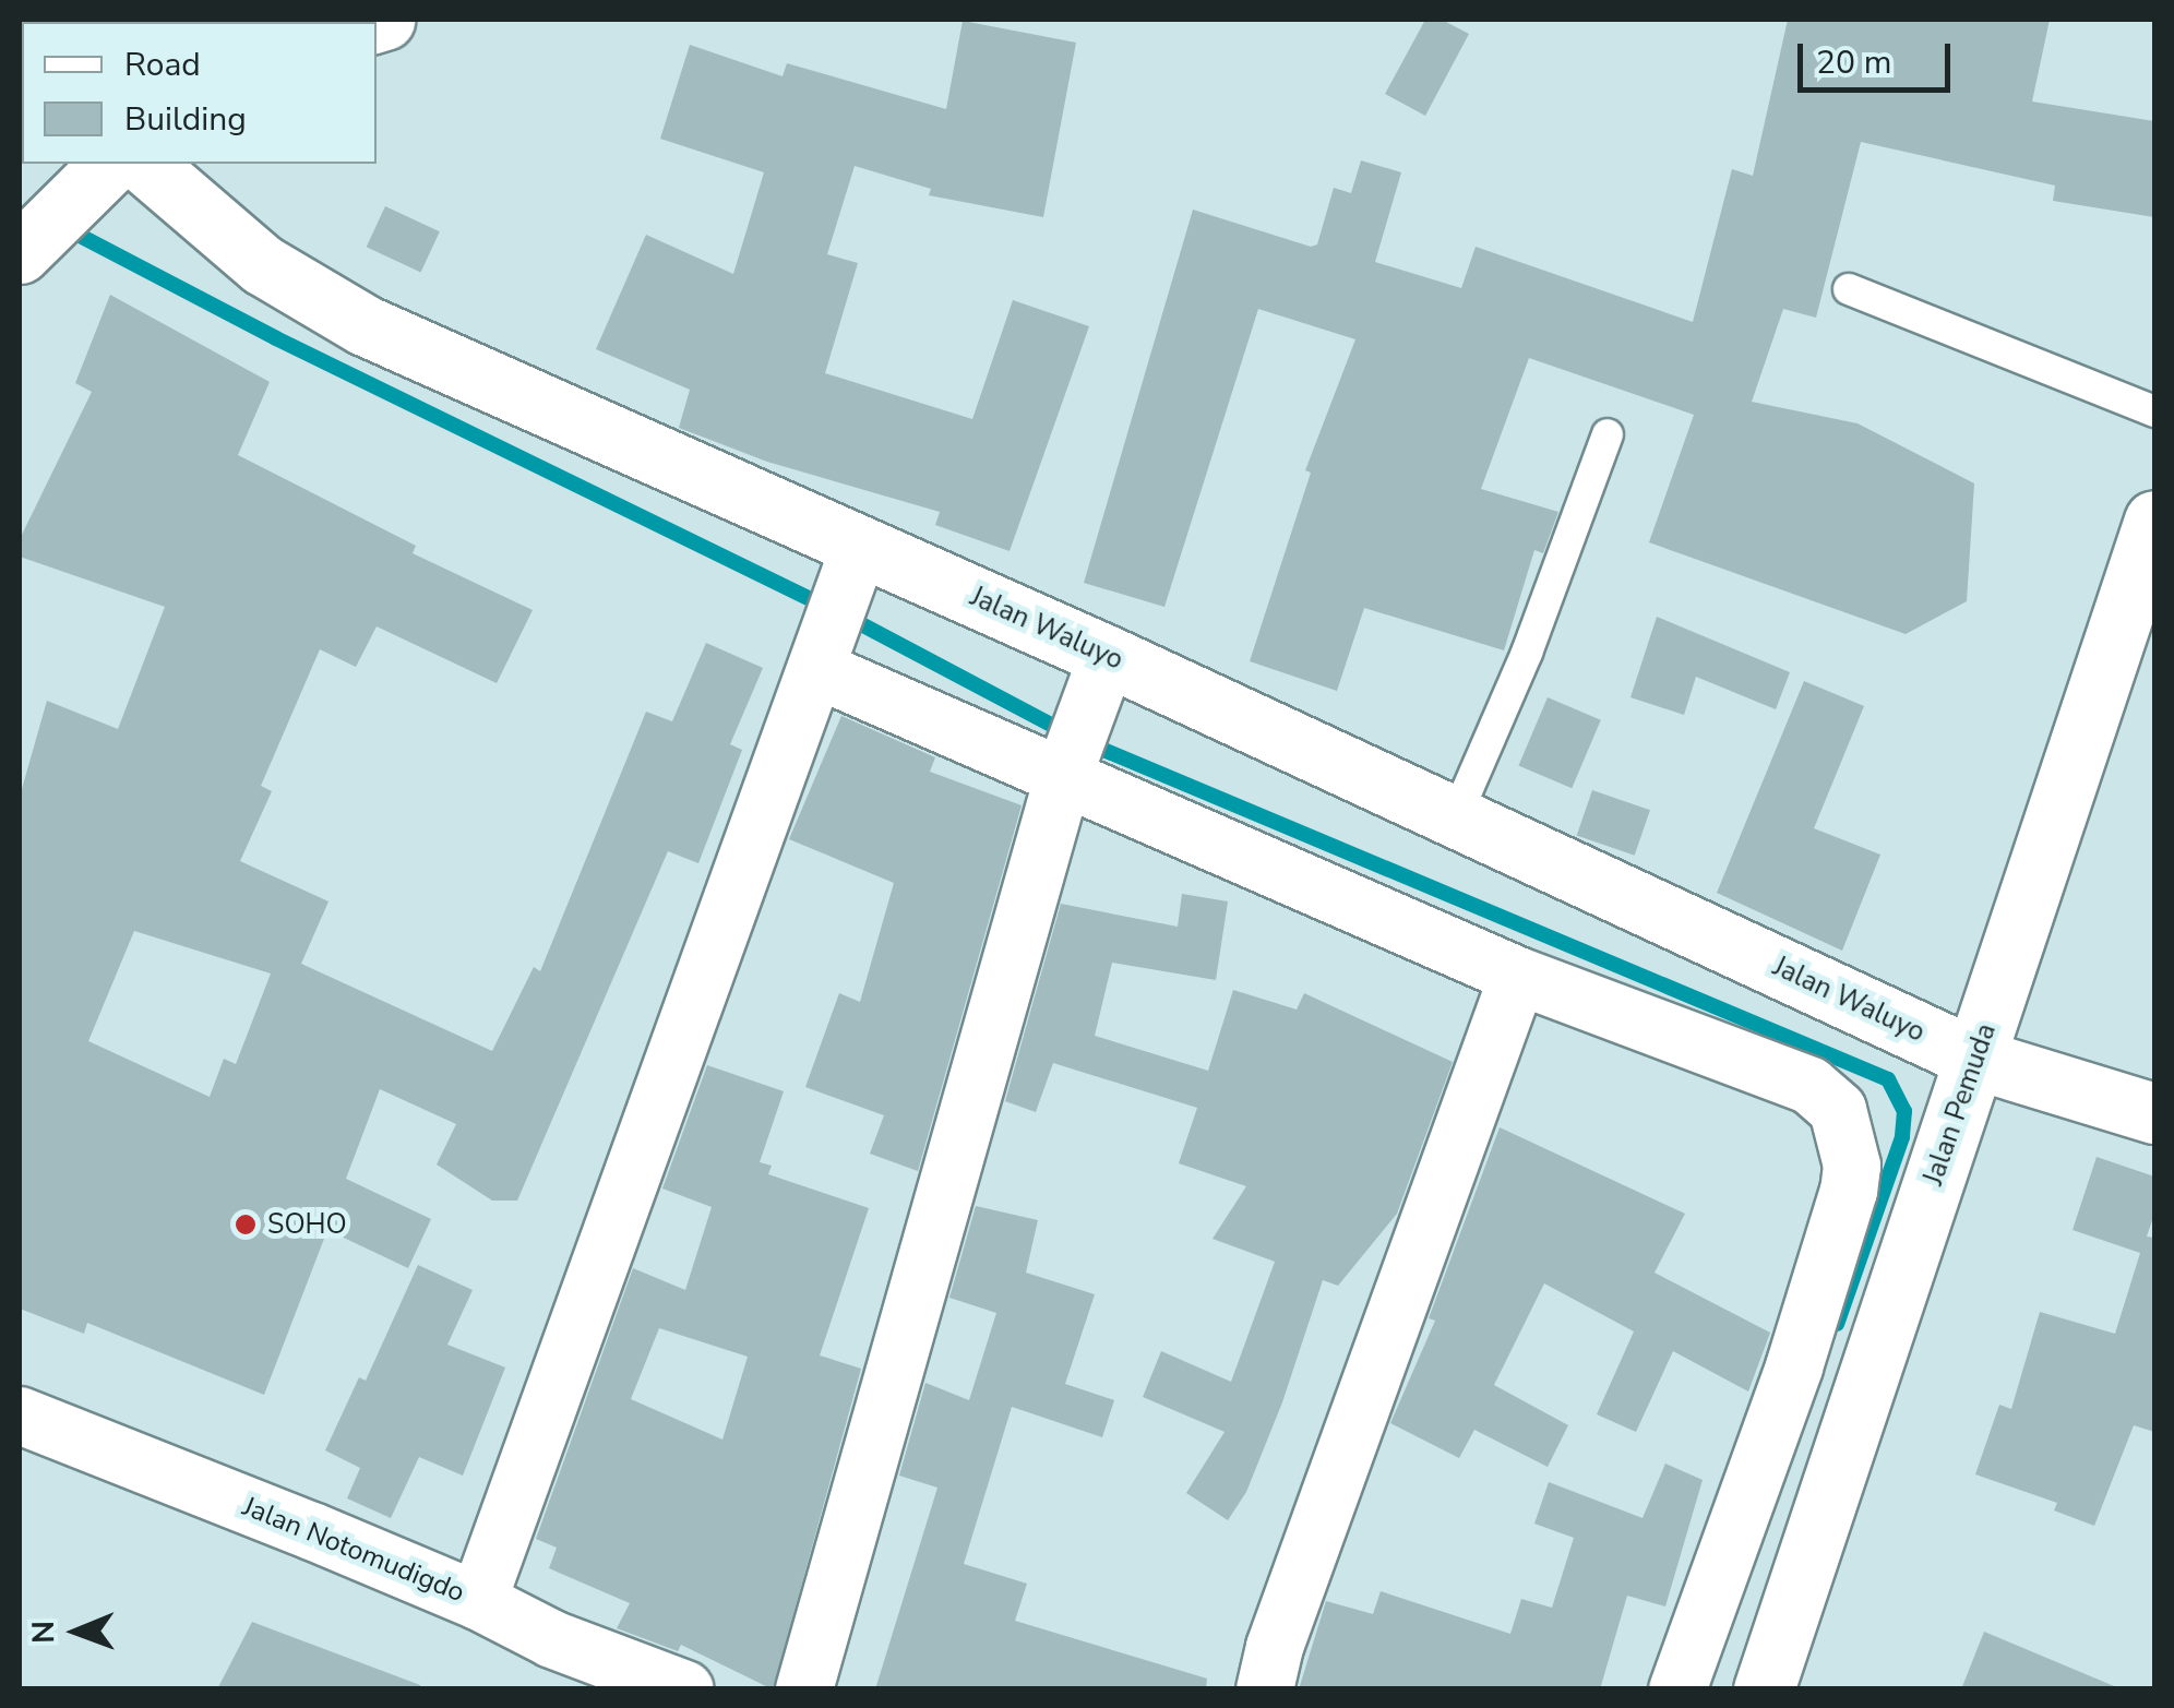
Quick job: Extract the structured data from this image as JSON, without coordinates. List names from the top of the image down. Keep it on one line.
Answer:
{"streets":{"main road":["Jalan Waluyo","Jalan Pemuda"],"street":["Jalan Notomudigdo"]},"crossings":[["Jalan Waluyo","Jalan Pemuda"]],"places":["SOHO"],"legend":["Road","Building"],"scale_bar":"20 m","north":"left"}
